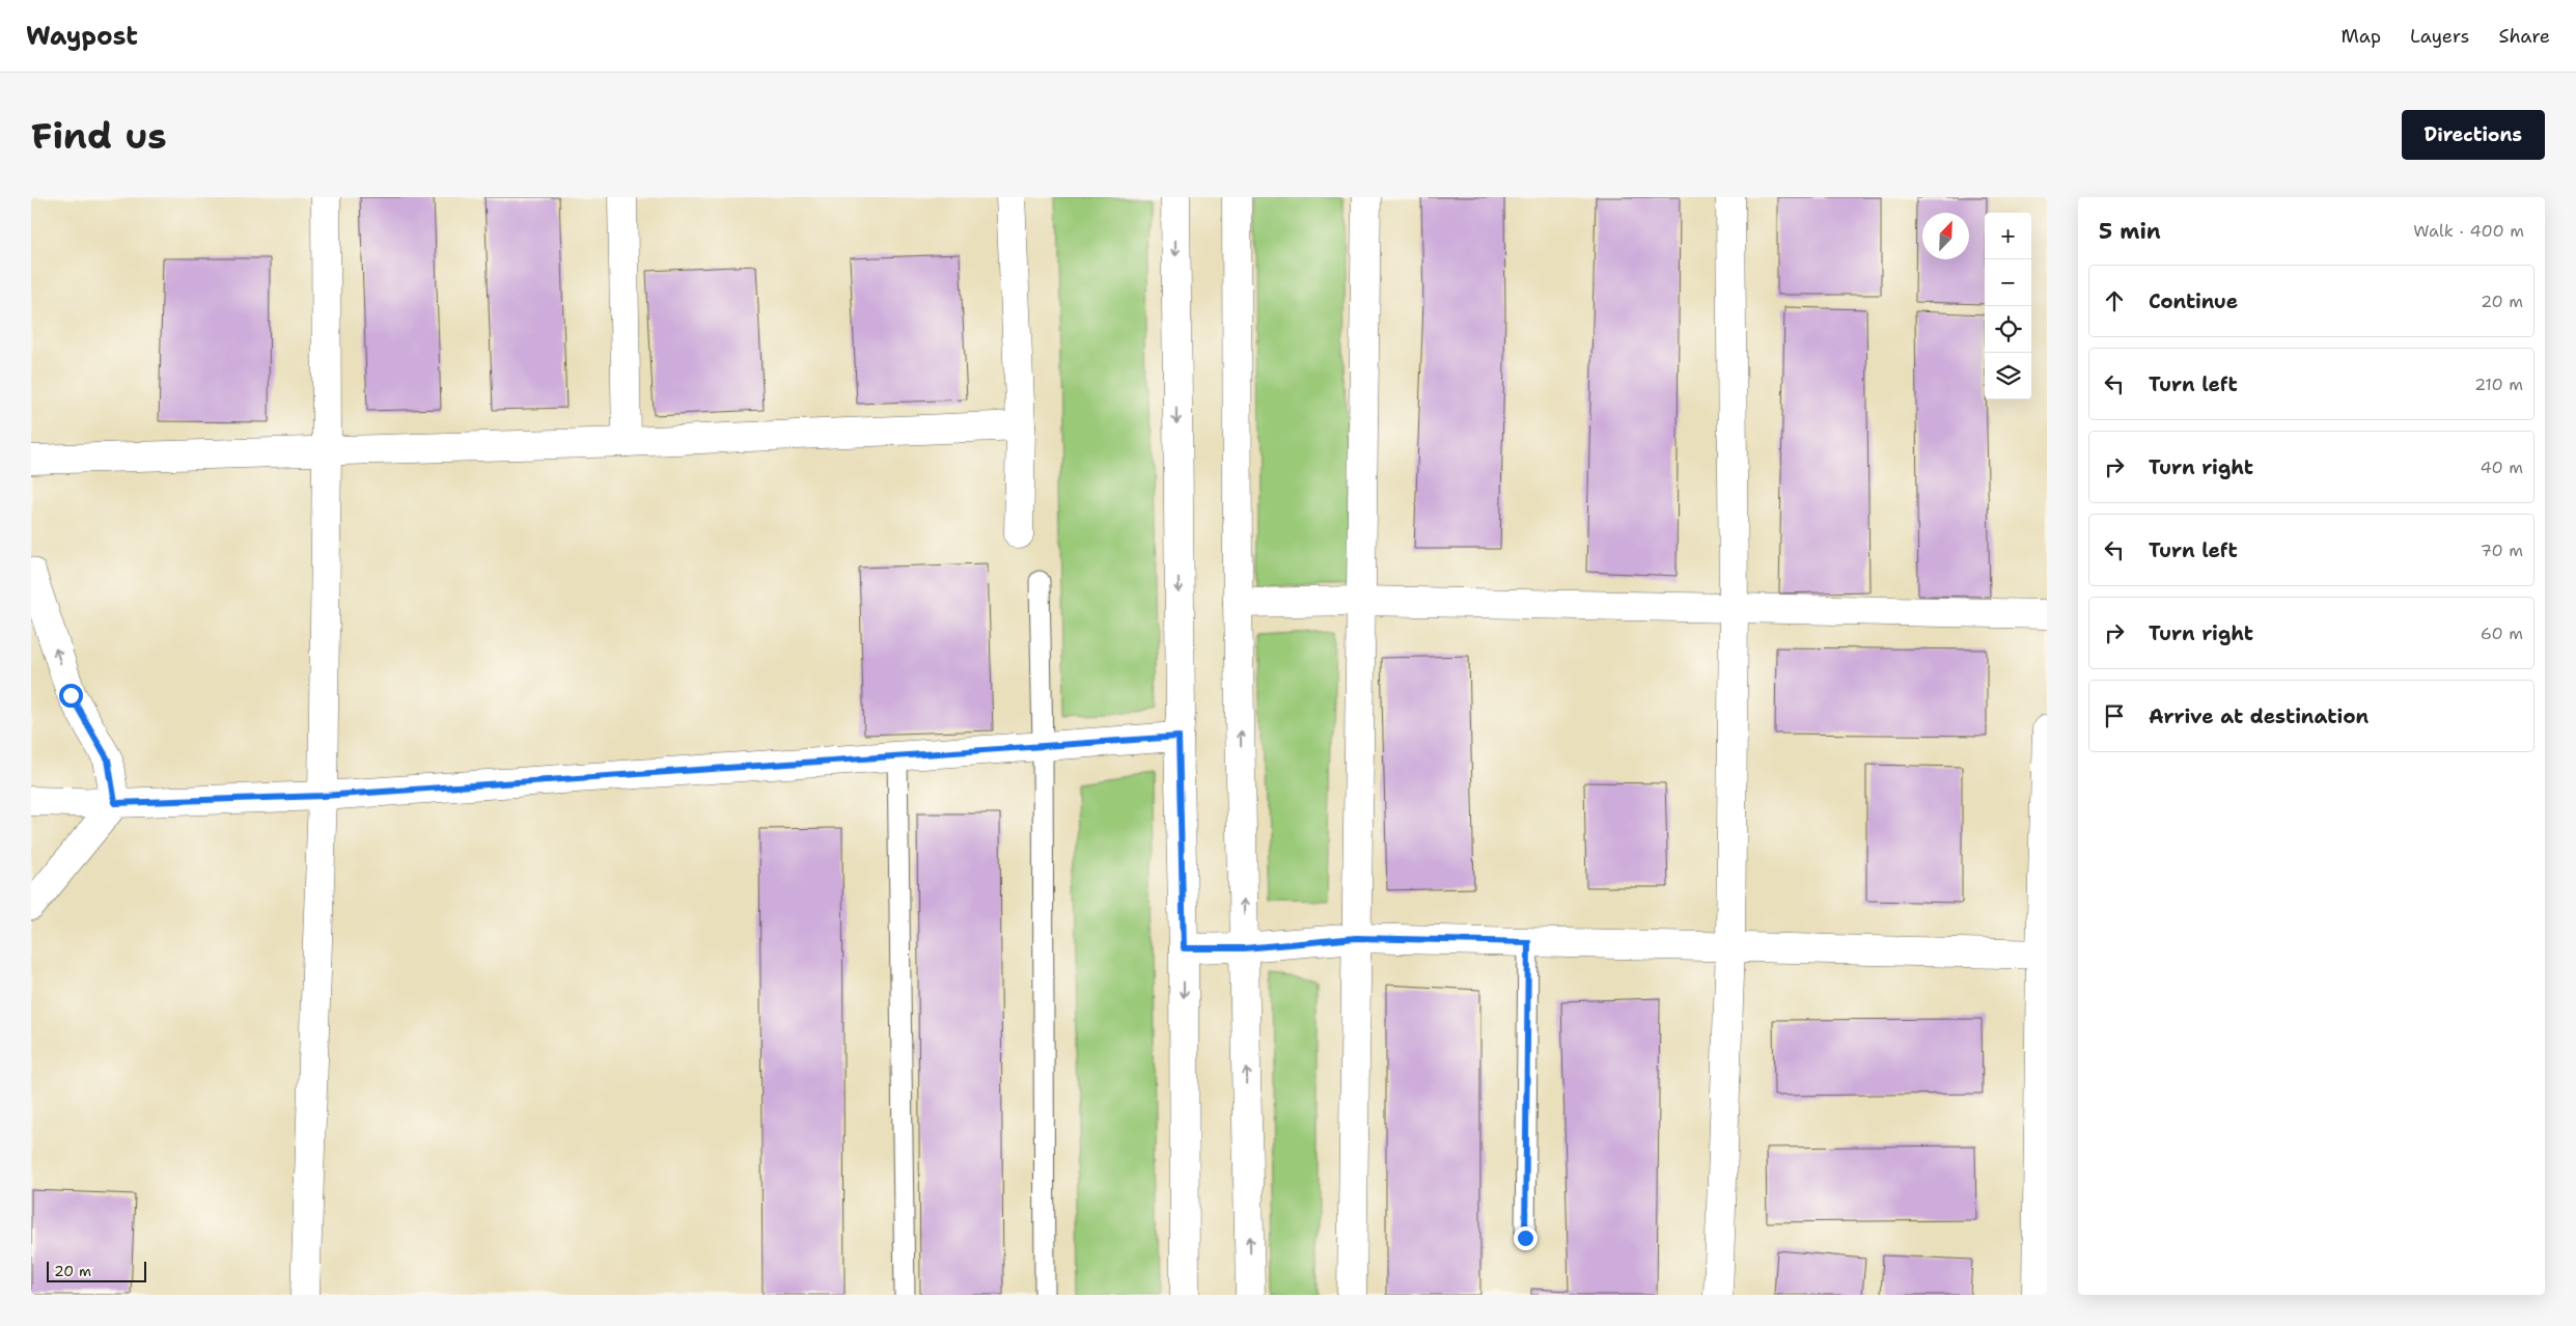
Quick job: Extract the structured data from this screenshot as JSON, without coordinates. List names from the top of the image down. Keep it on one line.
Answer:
{"scale_bar":"20 m","north":"top right","page":{"header":"Waypost","nav":["Map","Layers","Share"],"buttons":"Directions","title":"Find us","heading":["5 min","Walk · 400 m"],"map_buttons":["+","−"],"list":[["Continue","20 m"],["Turn left","210 m"],["Turn right","40 m"],["Turn left","70 m"],["Turn right","60 m"],"Arrive at destination"],"scale":"20 m"}}
